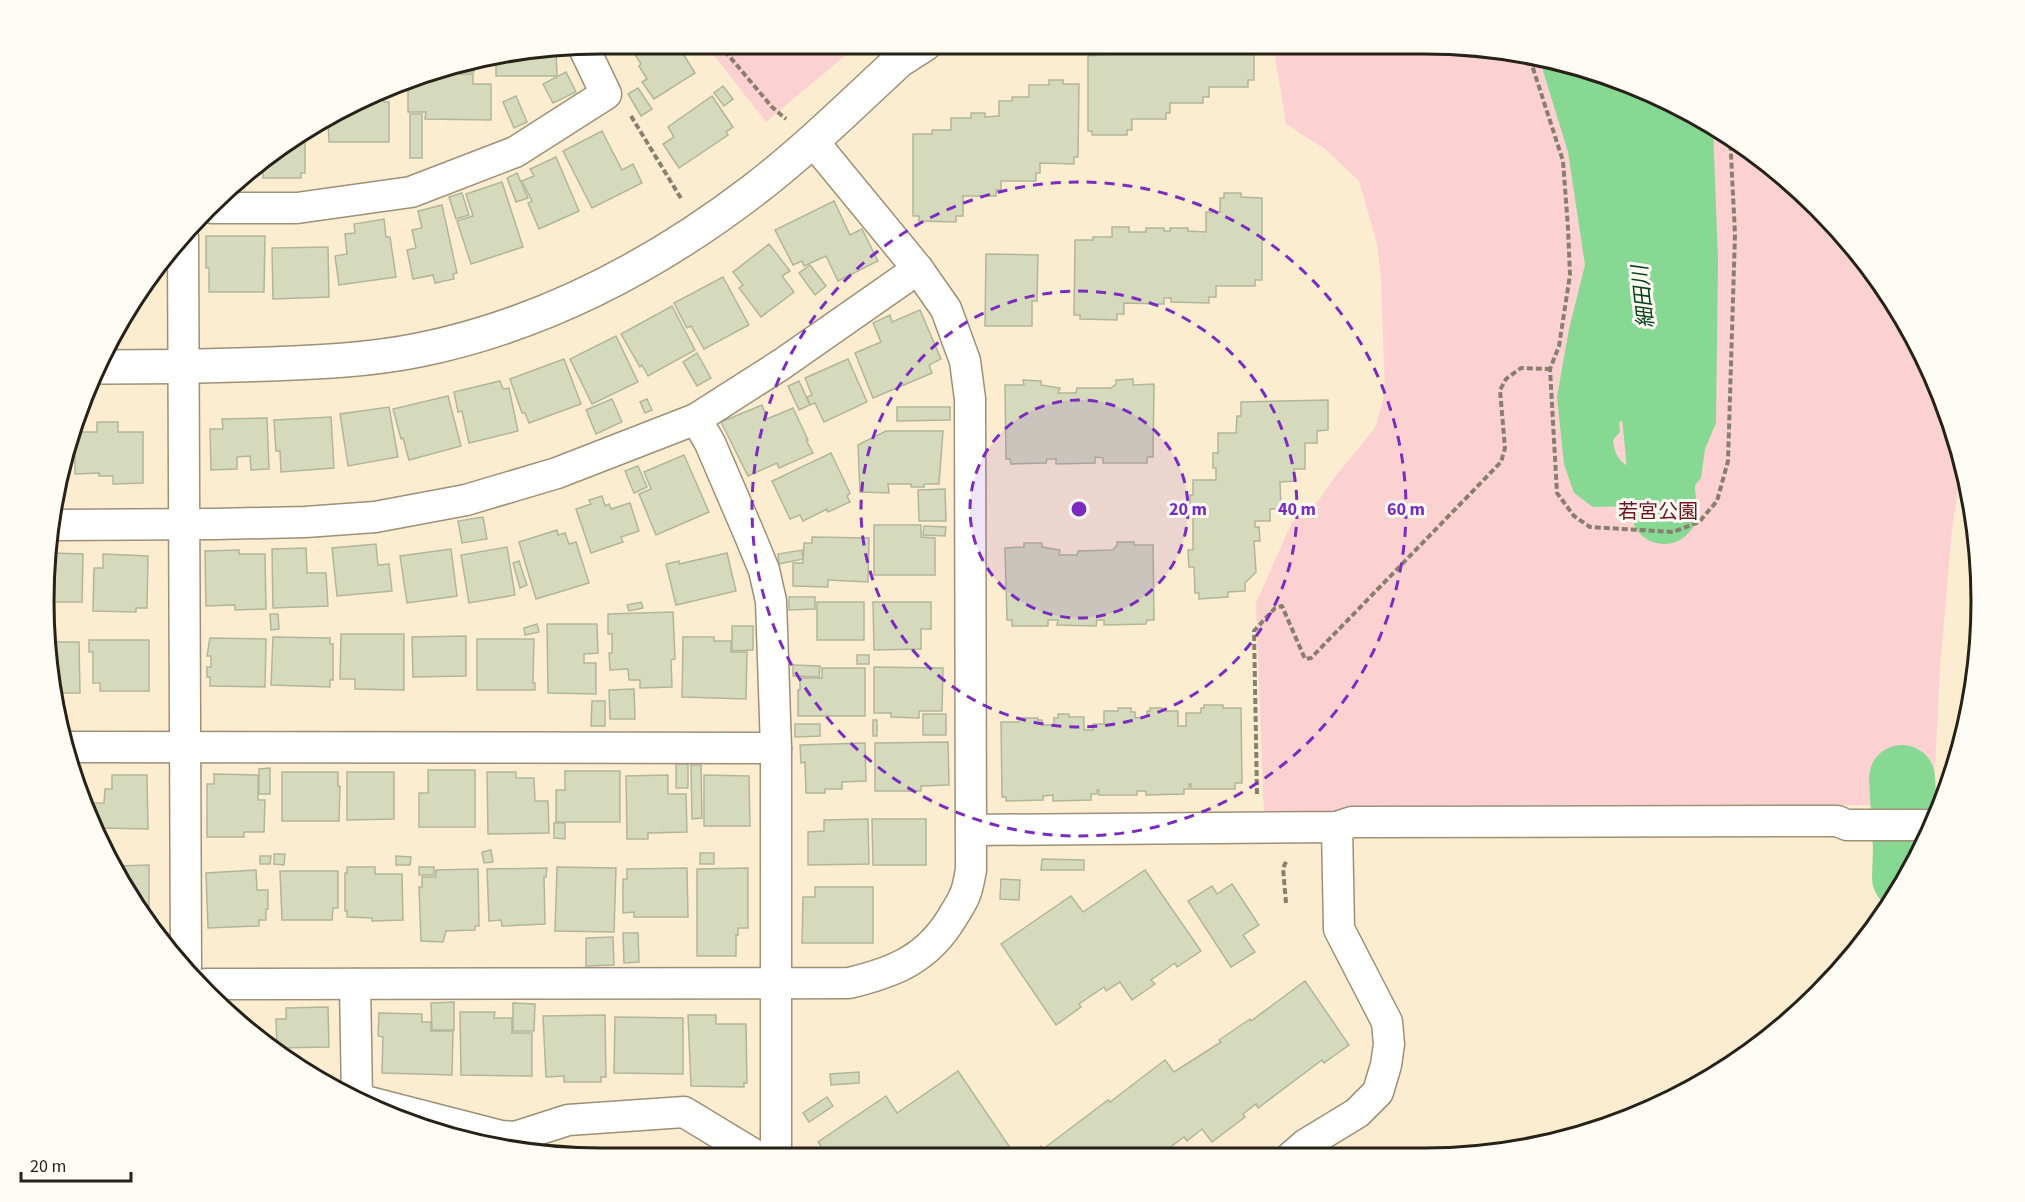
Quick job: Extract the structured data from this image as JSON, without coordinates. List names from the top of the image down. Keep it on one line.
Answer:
{"water":["細田川"],"parks":["若宮公園"],"scale_bar":"20 m","rings":["20 m","40 m","60 m"]}
